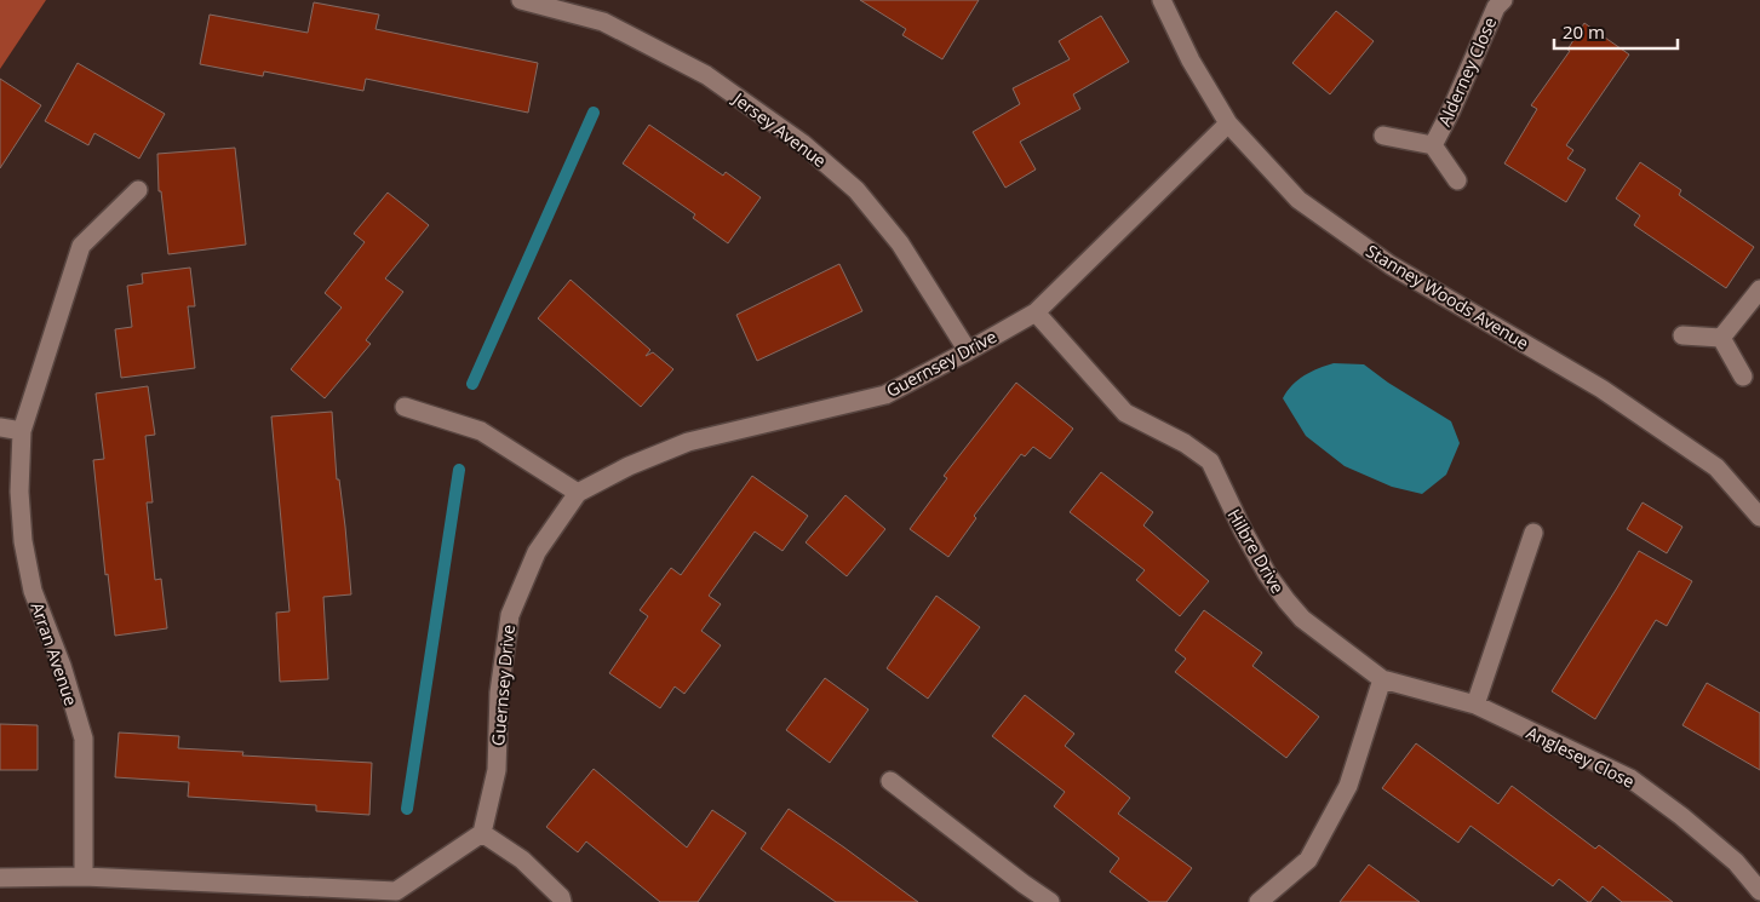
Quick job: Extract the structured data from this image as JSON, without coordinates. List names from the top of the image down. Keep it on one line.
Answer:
{"streets":{"street":["Alderney Close","Jersey Avenue","Stanney Woods Avenue","Guernsey Drive","Hilbre Drive","Arran Avenue","Anglesey Close"]},"crossings":[["Jersey Avenue","Guernsey Drive"],["Stanney Woods Avenue","Guernsey Drive"],["Guernsey Drive","Hilbre Drive"],["Hilbre Drive","Anglesey Close"]],"scale_bar":"20 m"}
